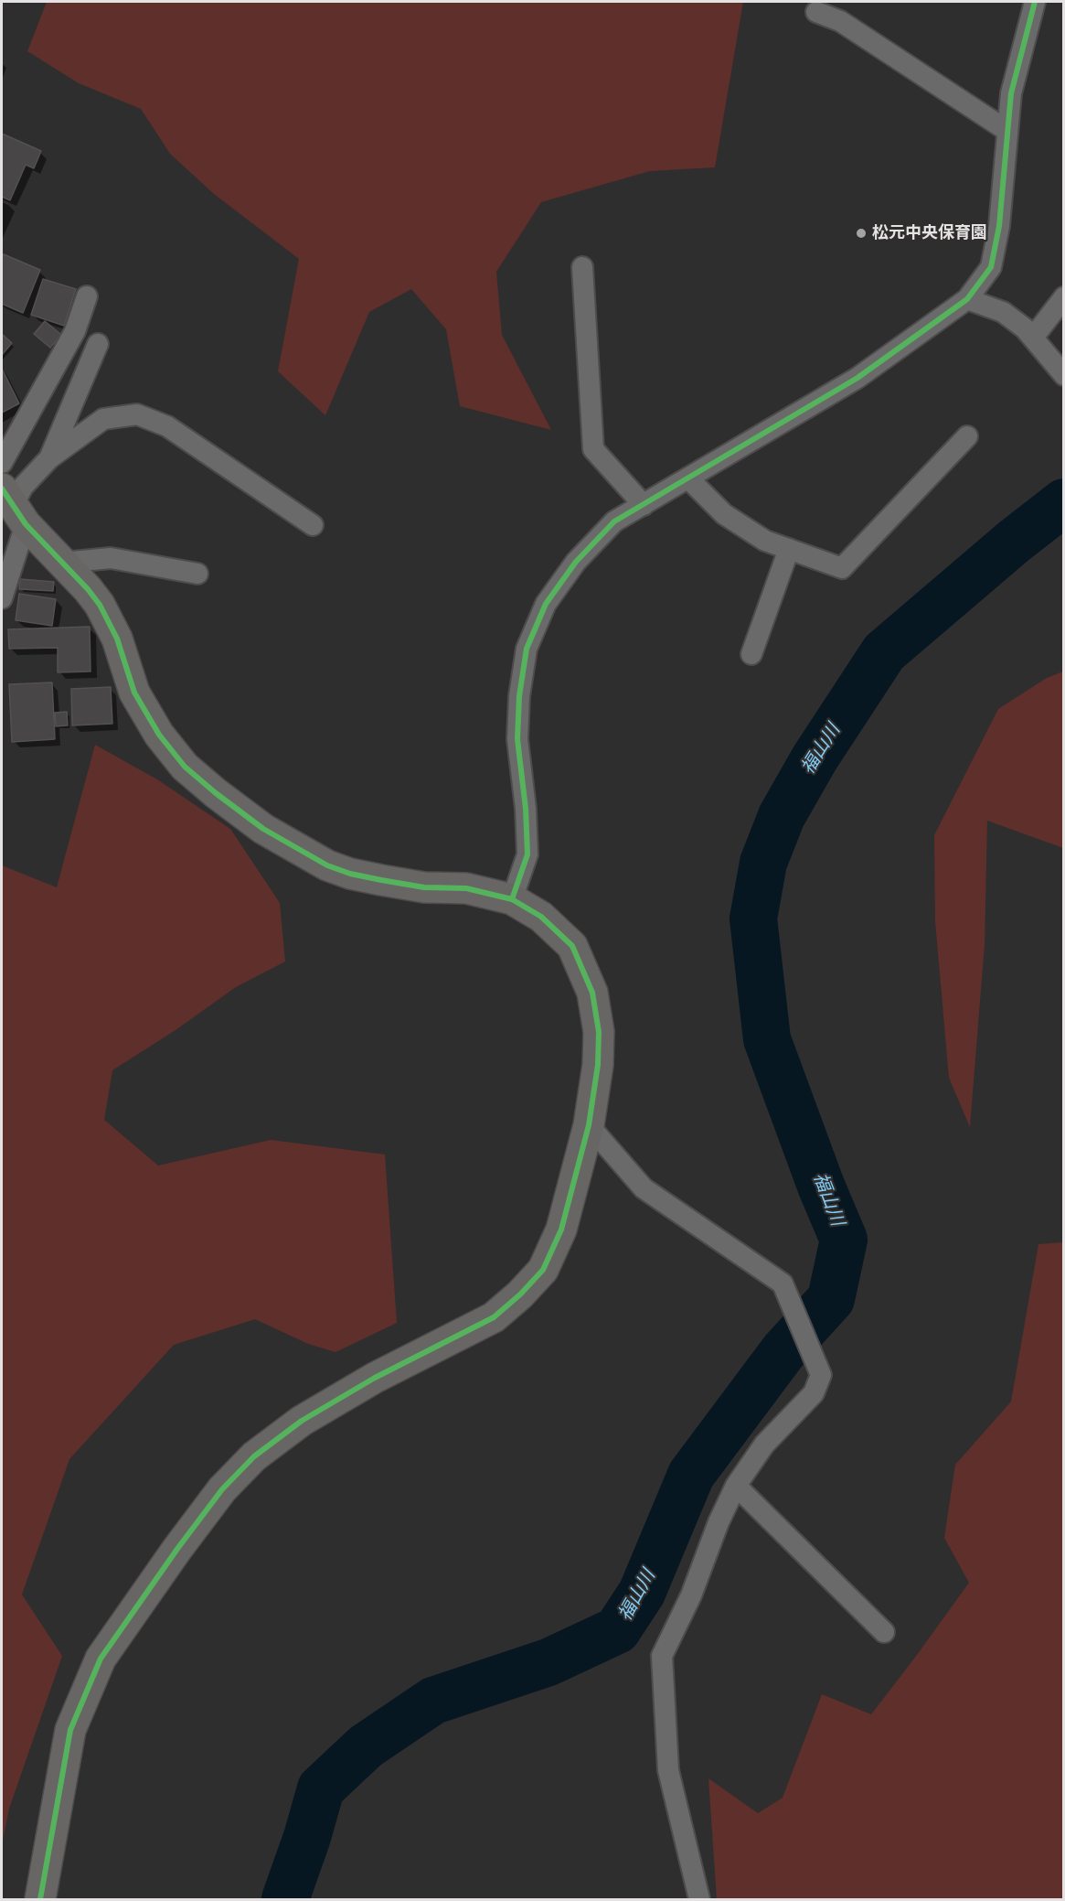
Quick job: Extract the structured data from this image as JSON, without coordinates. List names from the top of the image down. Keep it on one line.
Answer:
{"water":["福山川"],"places":["松元中央保育園"]}
